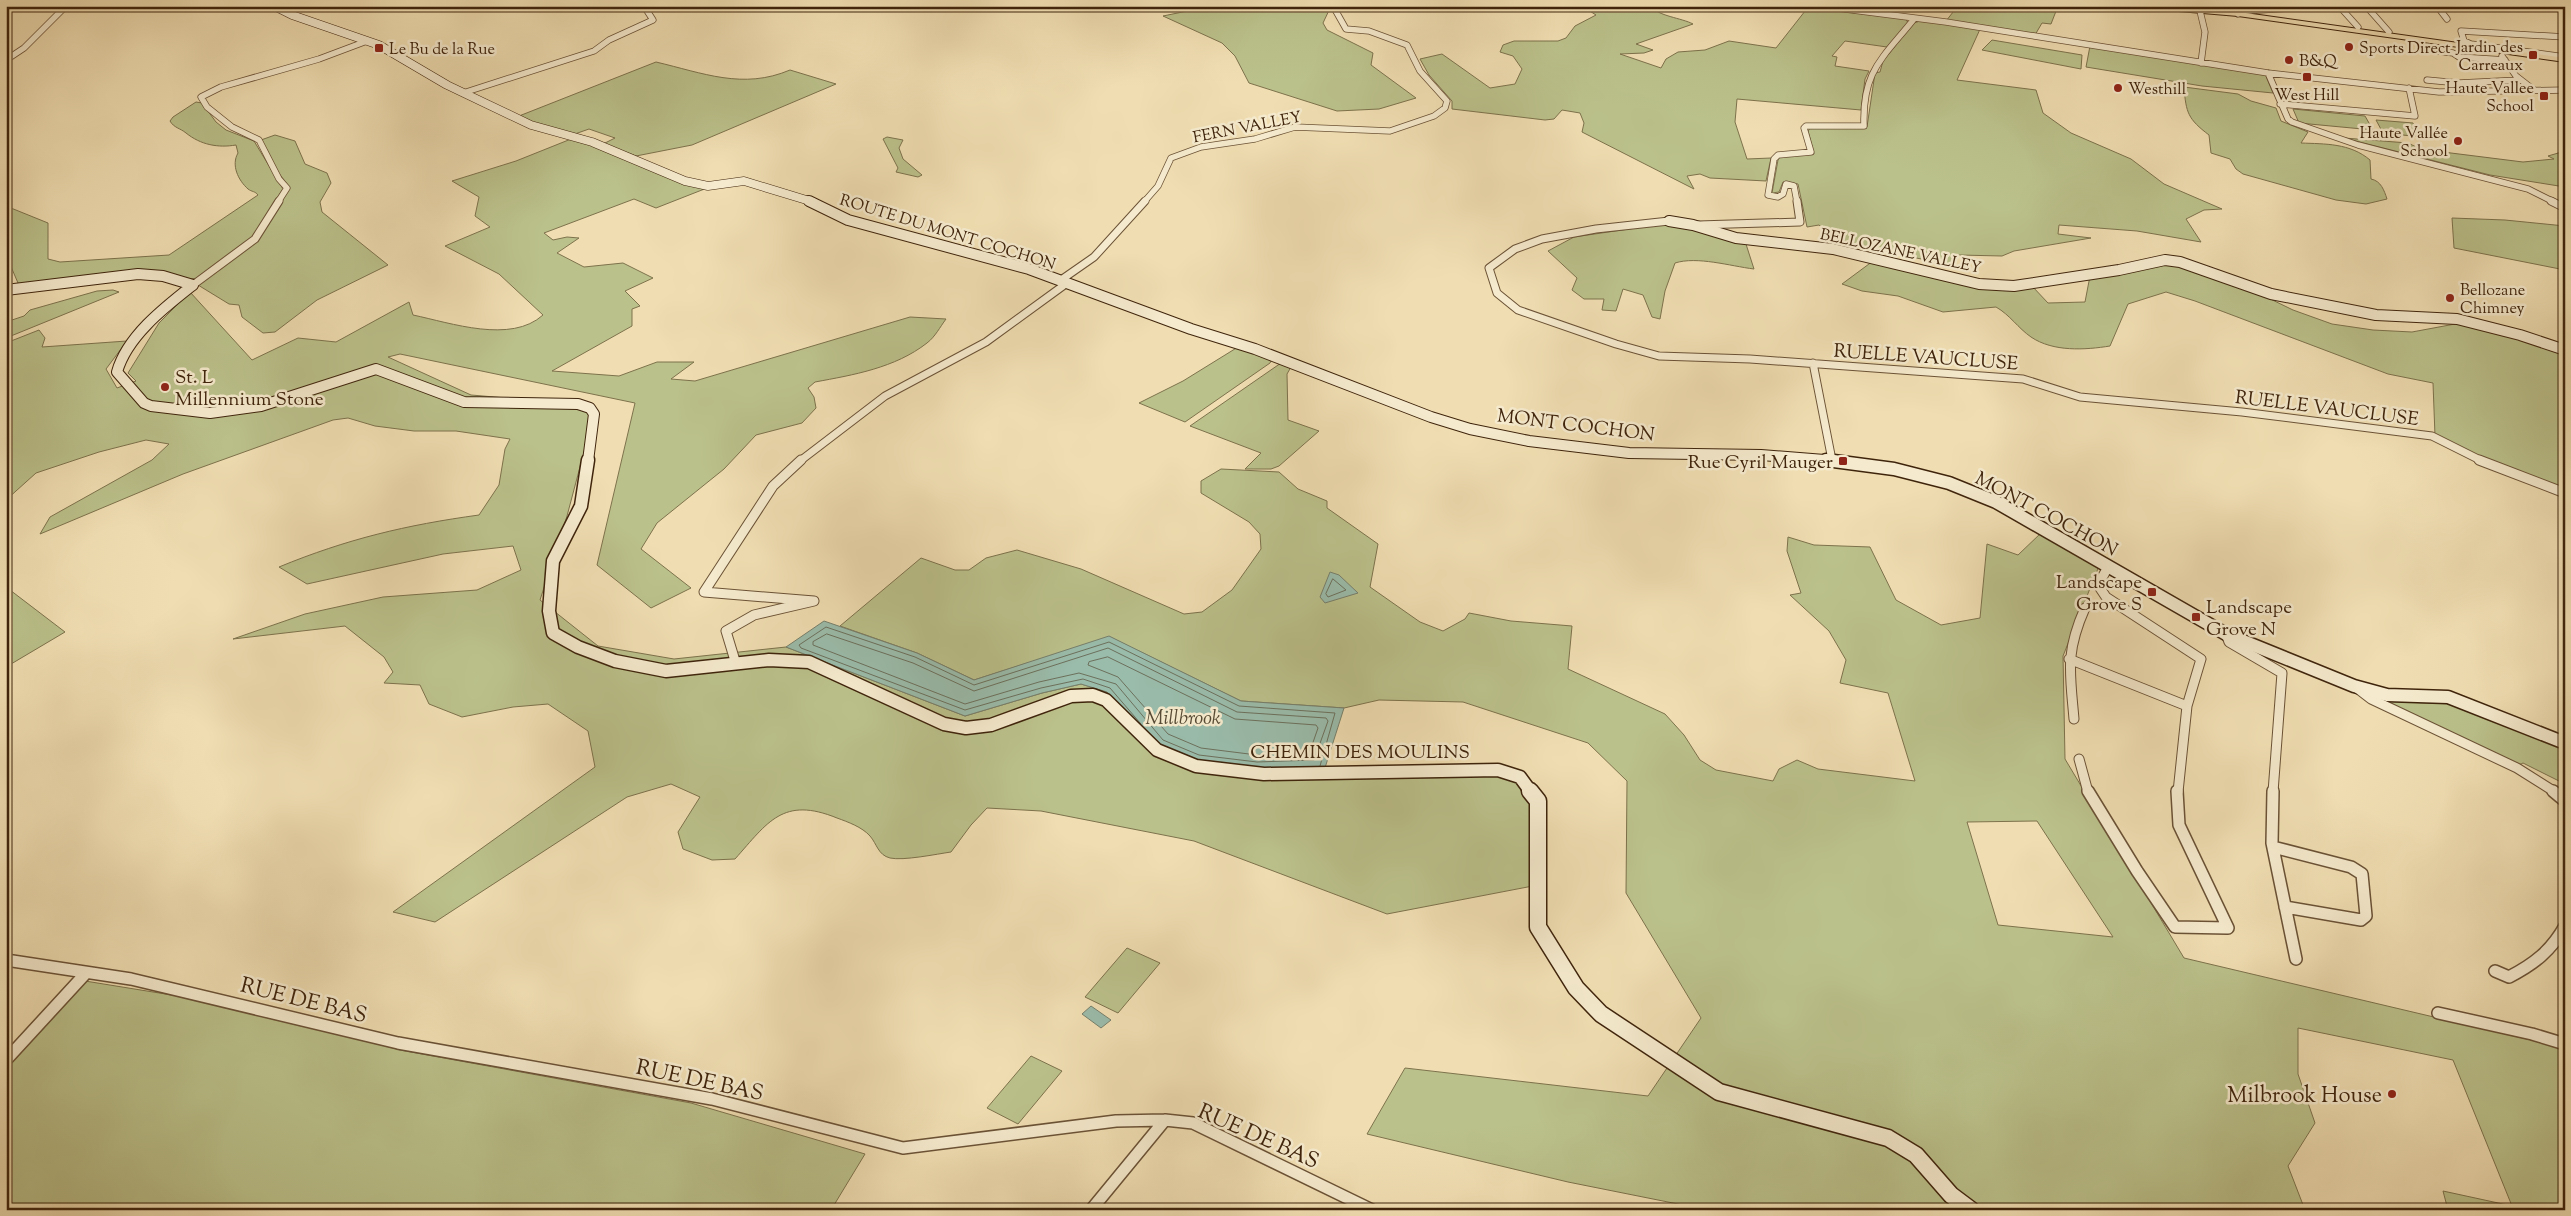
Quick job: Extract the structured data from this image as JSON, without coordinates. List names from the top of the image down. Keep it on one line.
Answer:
{"streets":{"street":["FERN VALLEY","ROUTE DU MONT COCHON","BELLOZANE VALLEY","RUELLE VAUCLUSE","MONT COCHON","CHEMIN DES MOULINS","RUE DE BAS"]},"crossings":[["FERN VALLEY","ROUTE DU MONT COCHON"],["ROUTE DU MONT COCHON","MONT COCHON"],["BELLOZANE VALLEY","RUELLE VAUCLUSE"]],"water":["Millbrook"],"places":{"other":["Sports Direct","B&Q","Westhill","Haute Vallée School","Bellozane Chimney","St. L Millennium Stone","Milbrook House"],"transit":["Le Bu de la Rue","Jardin des Carreaux","West Hill","Haute Vallee School","Rue Cyril Mauger","Landscape Grove S","Landscape Grove N"]}}
